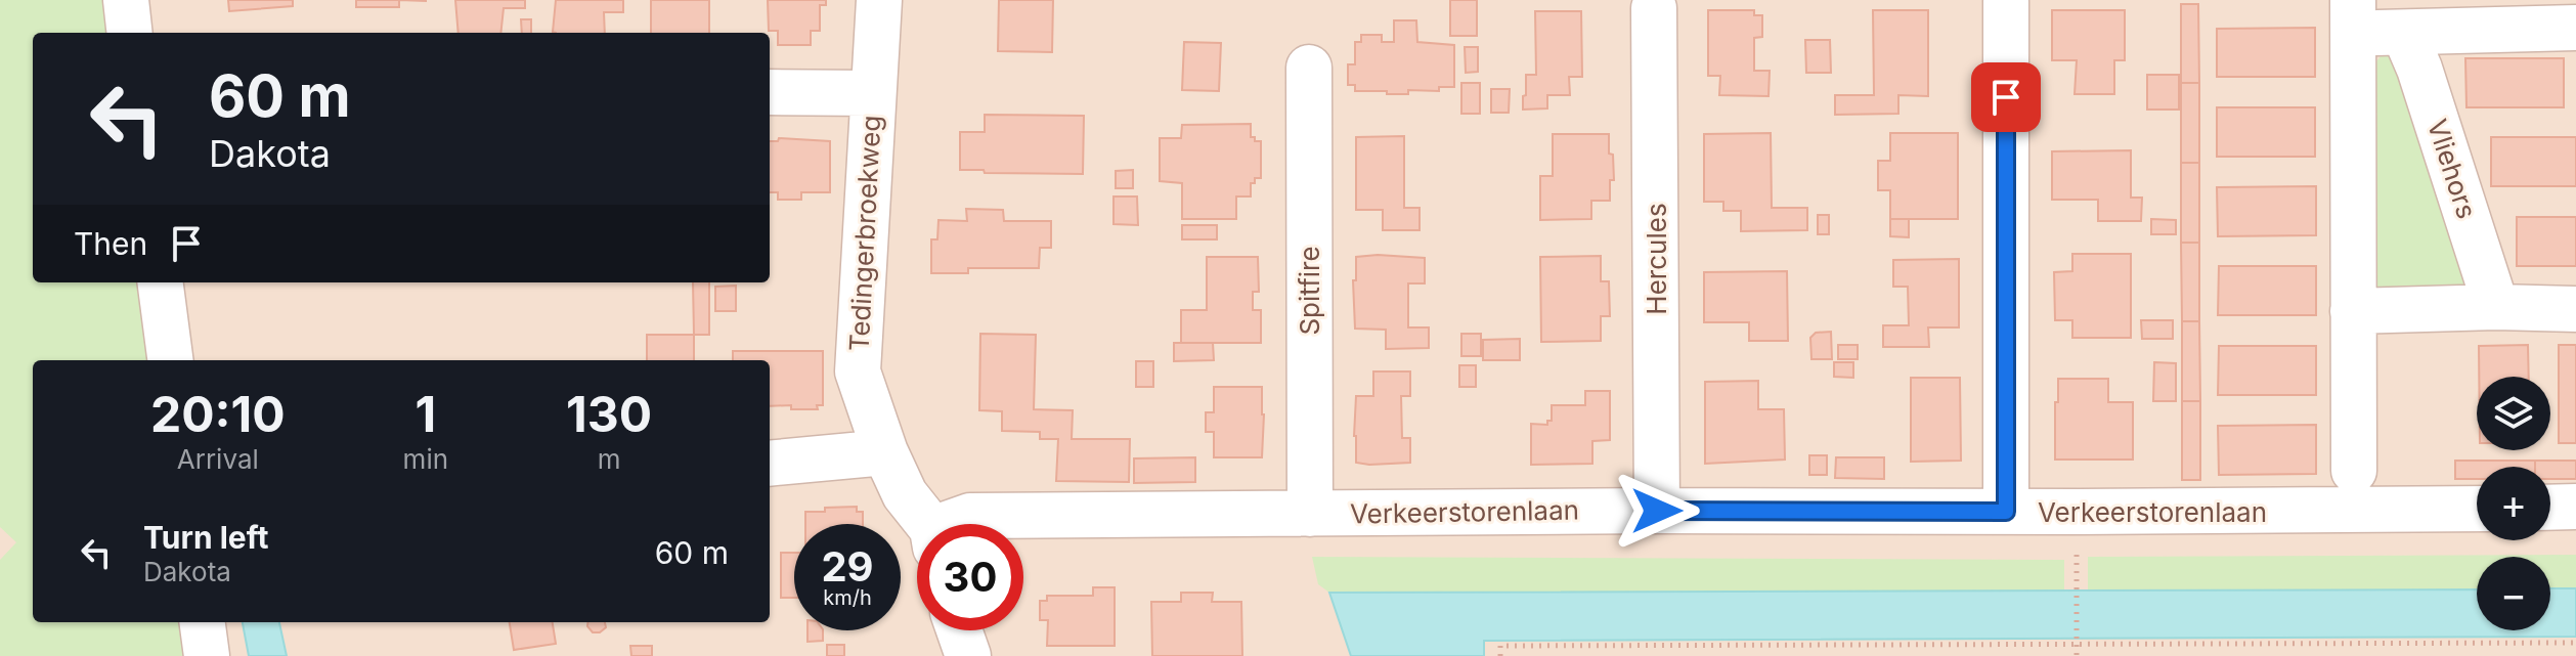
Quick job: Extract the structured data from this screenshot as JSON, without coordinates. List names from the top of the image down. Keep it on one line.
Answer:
{"streets":{"street":["Vliehors","Tedingerbroekweg","Hercules","Spitfire","Verkeerstorenlaan"]},"crossings":[["Hercules","Verkeerstorenlaan"],["Spitfire","Verkeerstorenlaan"]],"page":{"turn":["60 m","Dakota"],"then":"Then","eta":["20:10","Arrival","1","min","130","m"],"map_buttons":["+","−"],"list":[{"name":"Turn left","note":"Dakota","value":"60 m"}],"speed":"29 km/h","limit":"30"}}
